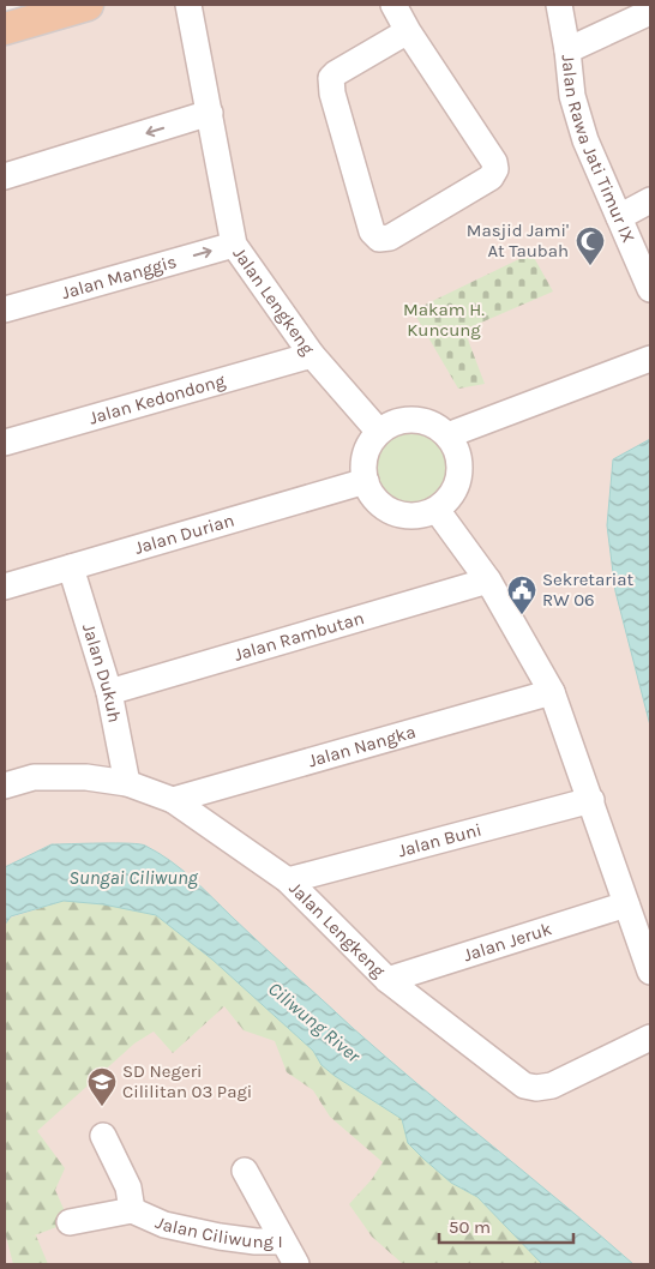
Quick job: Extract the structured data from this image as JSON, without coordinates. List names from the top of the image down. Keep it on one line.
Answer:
{"streets":{"street":["Jalan Rawa Jati Timur IX","Jalan Manggis","Jalan Lengkeng","Jalan Kedondong","Jalan Durian","Jalan Rambutan","Jalan Dukuh","Jalan Nangka","Jalan Buni","Jalan Jeruk","Jalan Ciliwung I"]},"crossings":[["Jalan Manggis","Jalan Lengkeng"],["Jalan Lengkeng","Jalan Kedondong"],["Jalan Lengkeng","Jalan Durian"],["Jalan Lengkeng","Jalan Dukuh"],["Jalan Lengkeng","Jalan Nangka"],["Jalan Lengkeng","Jalan Buni"],["Jalan Lengkeng","Jalan Jeruk"],["Jalan Durian","Jalan Dukuh"],["Jalan Rambutan","Jalan Dukuh"]],"water":["Sungai Ciliwung","Ciliwung River"],"parks":["Makam H. Kuncung"],"places":{"mosque":["Masjid Jami' At Taubah"],"public building":["Sekretariat RW 06"],"school or university":["SD Negeri Cililitan 03 Pagi"]},"scale_bar":"50 m"}
